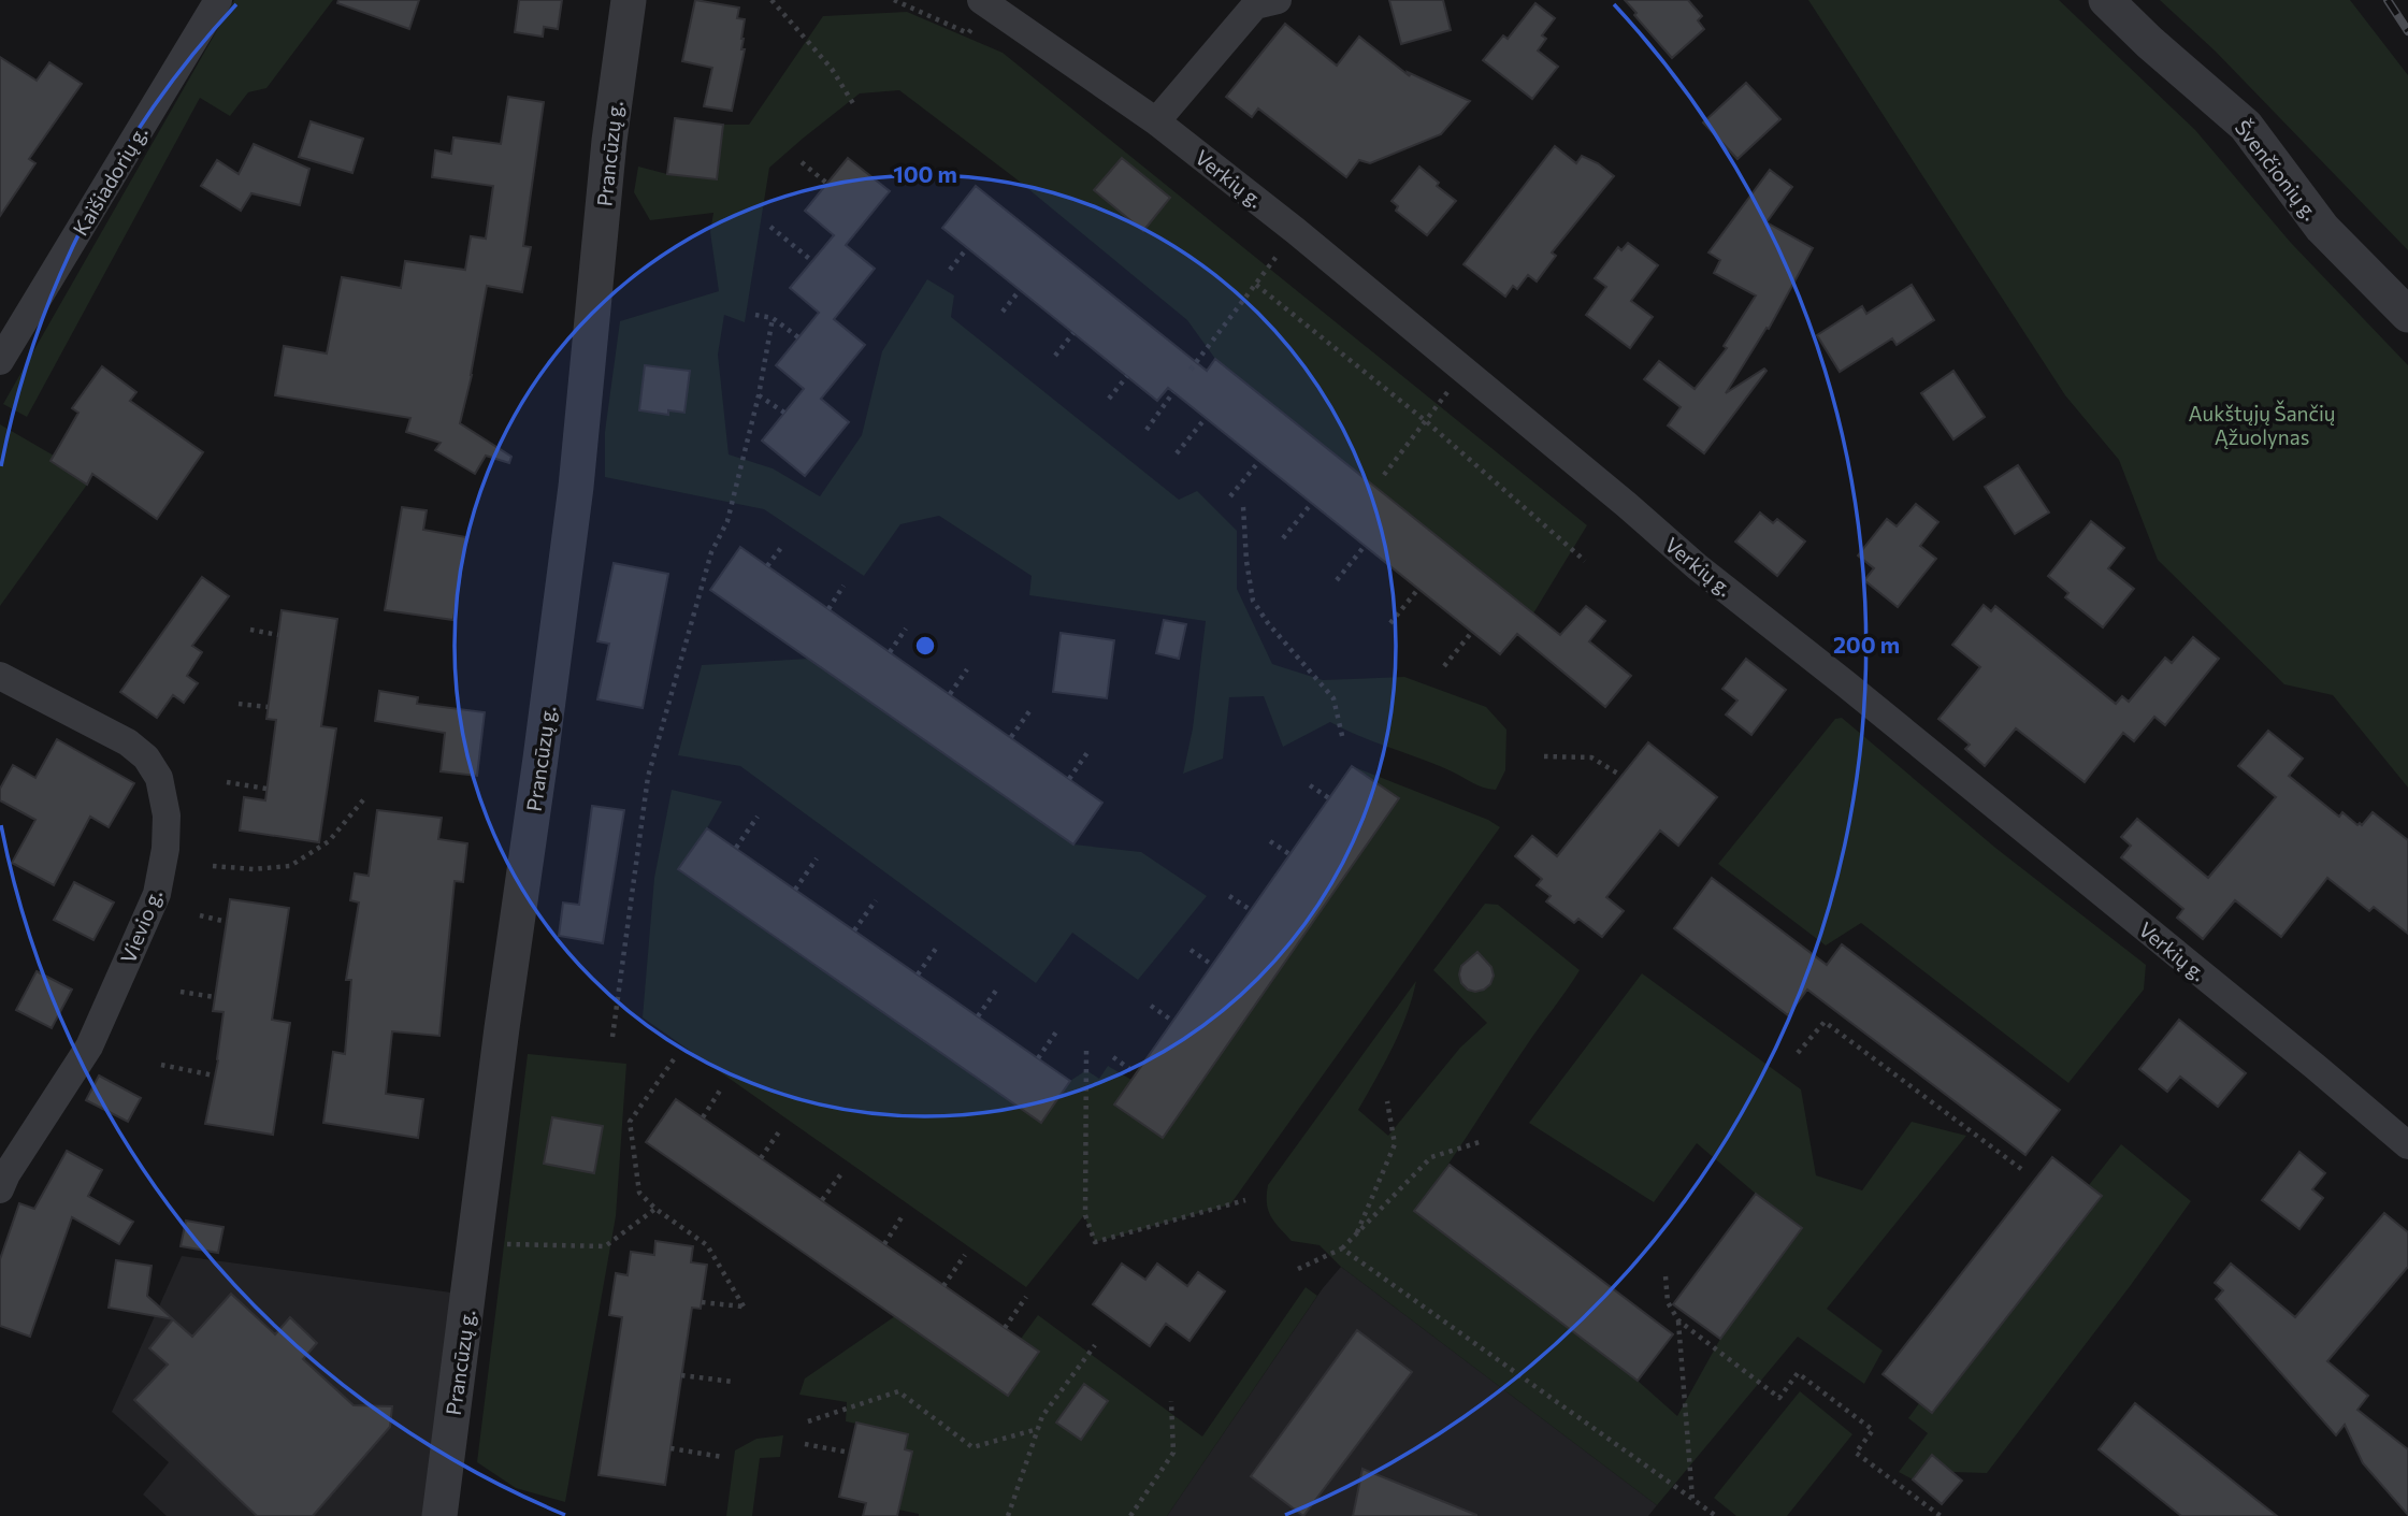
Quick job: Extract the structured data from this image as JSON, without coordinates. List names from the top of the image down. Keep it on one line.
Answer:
{"streets":{"street":["Prancūzų g.","Švenčionių g.","Verkių g.","Kaišiadorių g.","Vievio g."]},"parks":["Aukštųjų Šančių Ąžuolynas"],"rings":["100 m","200 m"]}
